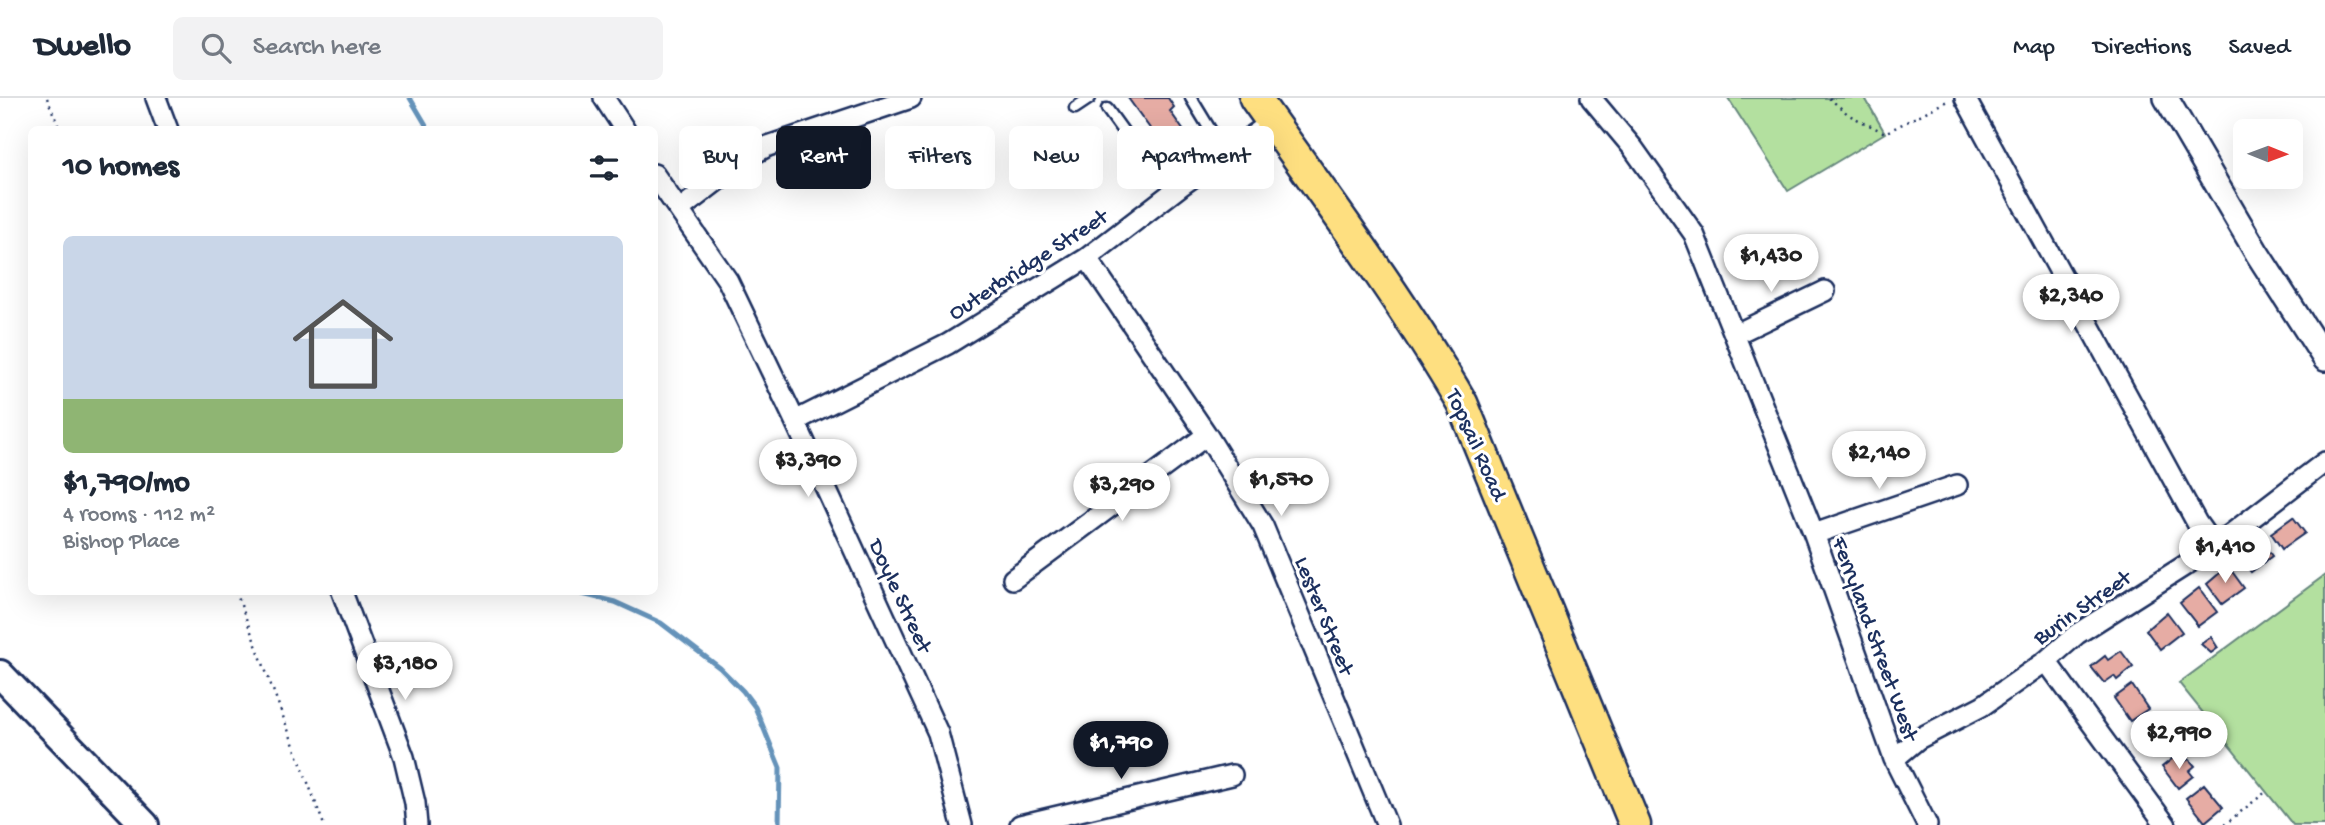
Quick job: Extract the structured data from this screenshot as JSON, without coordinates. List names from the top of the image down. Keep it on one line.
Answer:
{"streets":{"main road":["Topsail Road"],"street":["Outerbridge Street","Doyle Street","Burin Street","Lester Street","Ferryland Street West"]},"crossings":[["Outerbridge Street","Topsail Road"],["Outerbridge Street","Doyle Street"],["Outerbridge Street","Lester Street"],["Burin Street","Ferryland Street West"]],"north":"right","page":{"header":"Dwello","search":"Search here","nav":["Map","Directions","Saved"],"chip":["Buy","Rent","Filters","New","Apartment"],"heading":"10 homes","list":[{"name":"$1,790/mo","note":"4 rooms · 112 m² · Bishop Place"}],"price":["$1,430","$2,340","$2,140","$3,390","$1,570","$3,290","$1,410","$3,180","$2,990","$1,790"]}}
